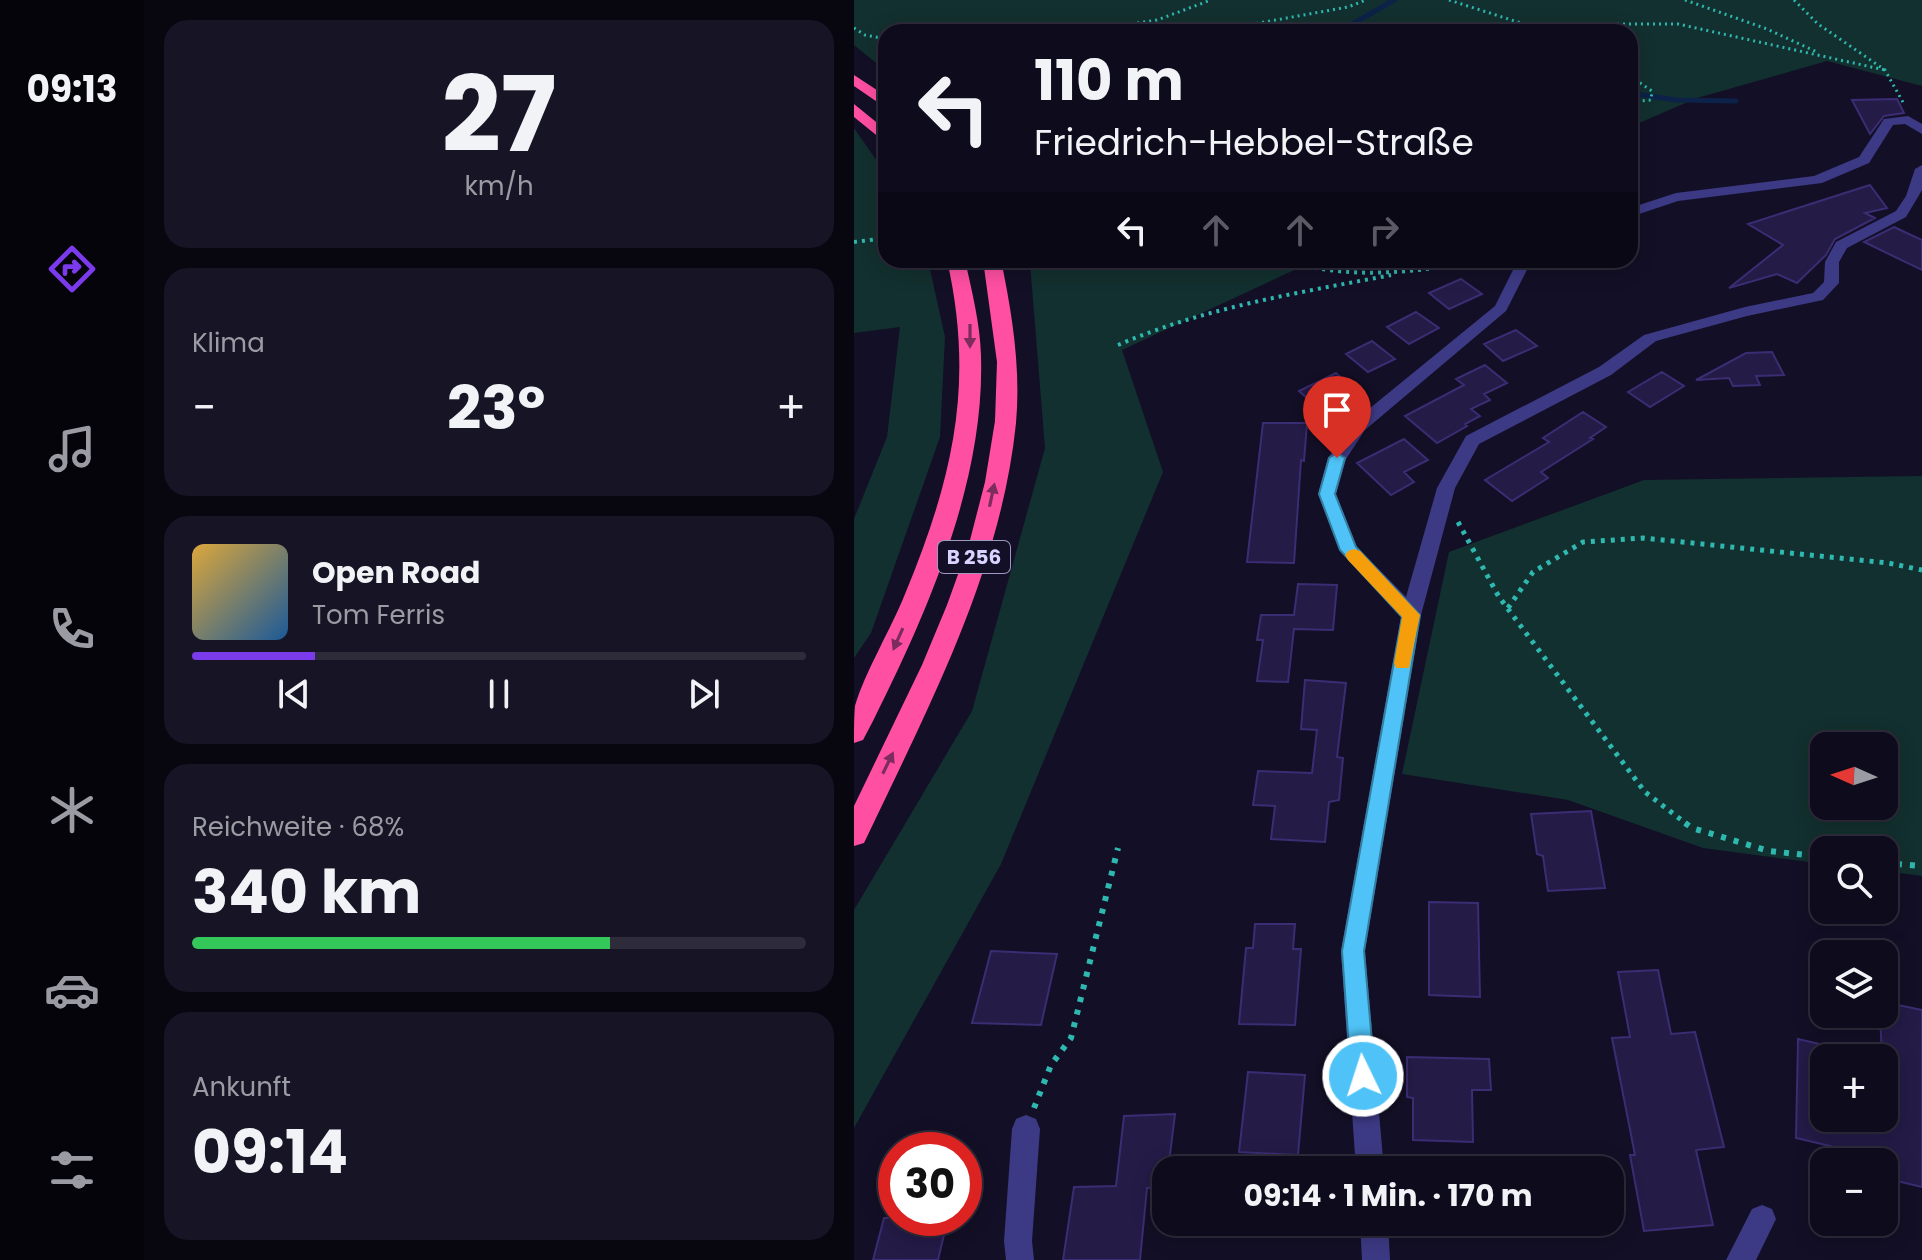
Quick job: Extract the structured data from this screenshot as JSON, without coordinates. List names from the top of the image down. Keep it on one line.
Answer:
{"streets":{"highway":["B 256"]},"north":"left","page":{"tabs":"09:13","tile":[["27","km/h"],"Klima",["Reichweite · 68%","340 km"],["Ankunft","09:14"]],"turn":["110 m","Friedrich-Hebbel-Straße"],"heat":["−","23°","+"],"song":["Open Road","Tom Ferris"],"map_buttons":["+","−"],"limit":"30","trip":"09:14 · 1 Min. · 170 m"}}
